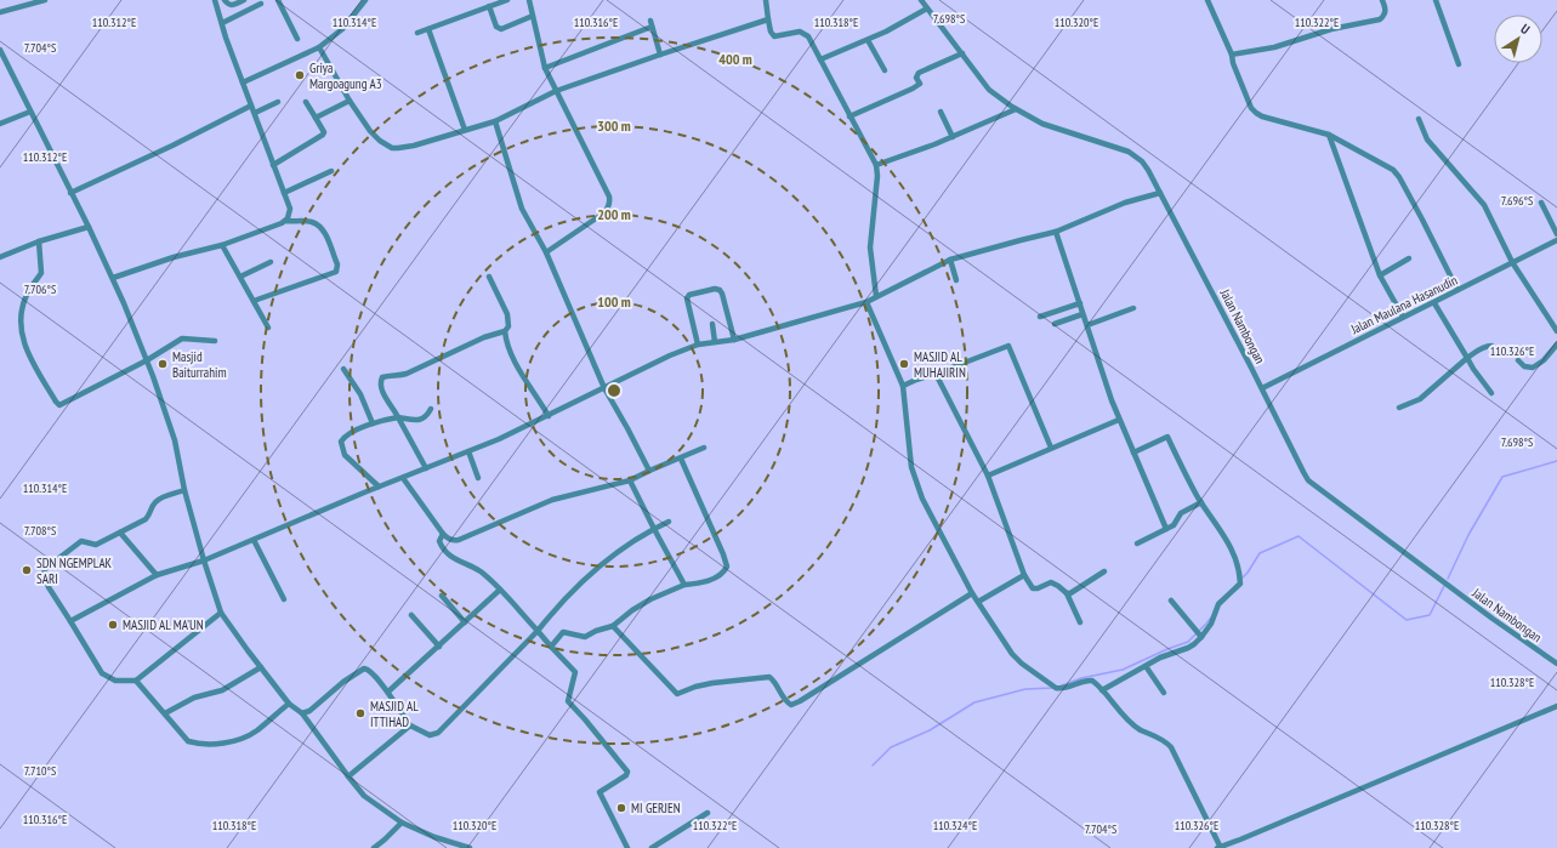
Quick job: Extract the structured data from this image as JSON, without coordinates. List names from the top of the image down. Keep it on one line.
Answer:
{"streets":{"street":["Jalan Maulana Hasanudin","Jalan Nambongan"]},"crossings":[["Jalan Maulana Hasanudin","Jalan Nambongan"]],"places":["Griya Margoagung A3","Masjid Baiturrahim","MASJID AL MUHAJIRIN","SDN NGEMPLAK SARI","MASJID AL MA'UN","MASJID AL ITTIHAD","MI GERJEN"],"north":"top right","coordinates":["7.698°S","110.312°E","110.314°E","110.316°E","110.320°E","110.322°E","110.318°E","7.704°S","7.696°S","7.706°S","110.326°E","7.708°S","110.328°E","7.710°S","110.324°E"],"rings":["400 m","300 m","200 m","100 m"]}
